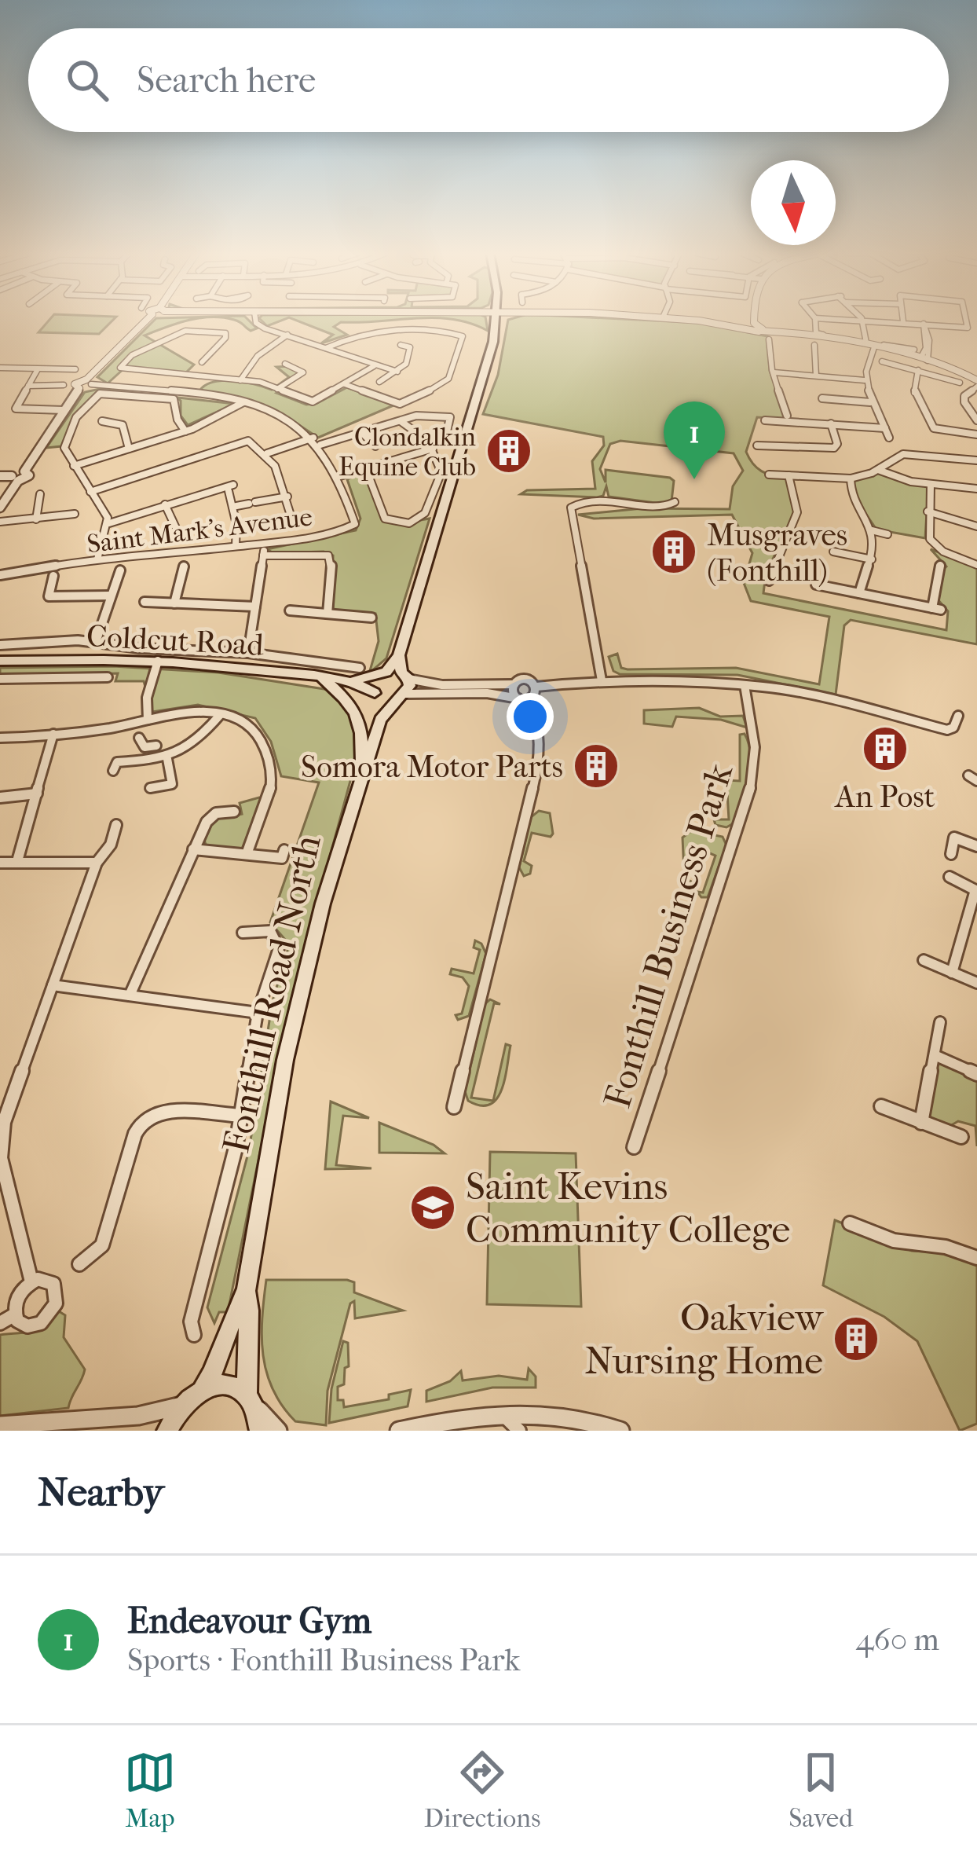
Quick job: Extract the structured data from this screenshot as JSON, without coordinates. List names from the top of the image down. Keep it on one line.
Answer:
{"streets":{"main road":["Coldcut Road","Fonthill Road North"],"street":["Saint Mark's Avenue","Fonthill Business Park"]},"places":{"building":["Clondalkin Equine Club","Musgraves (Fonthill)","An Post","Somora Motor Parts","Oakview Nursing Home"],"school or university":["Saint Kevins Community College"]},"north":"bottom","page":{"search":"Search here","pins":"1","heading":"Nearby","list":[{"mark":"1","name":"Endeavour Gym","note":"Sports · Fonthill Business Park","value":"460 m"}],"nav":["Map","Directions","Saved"]}}
